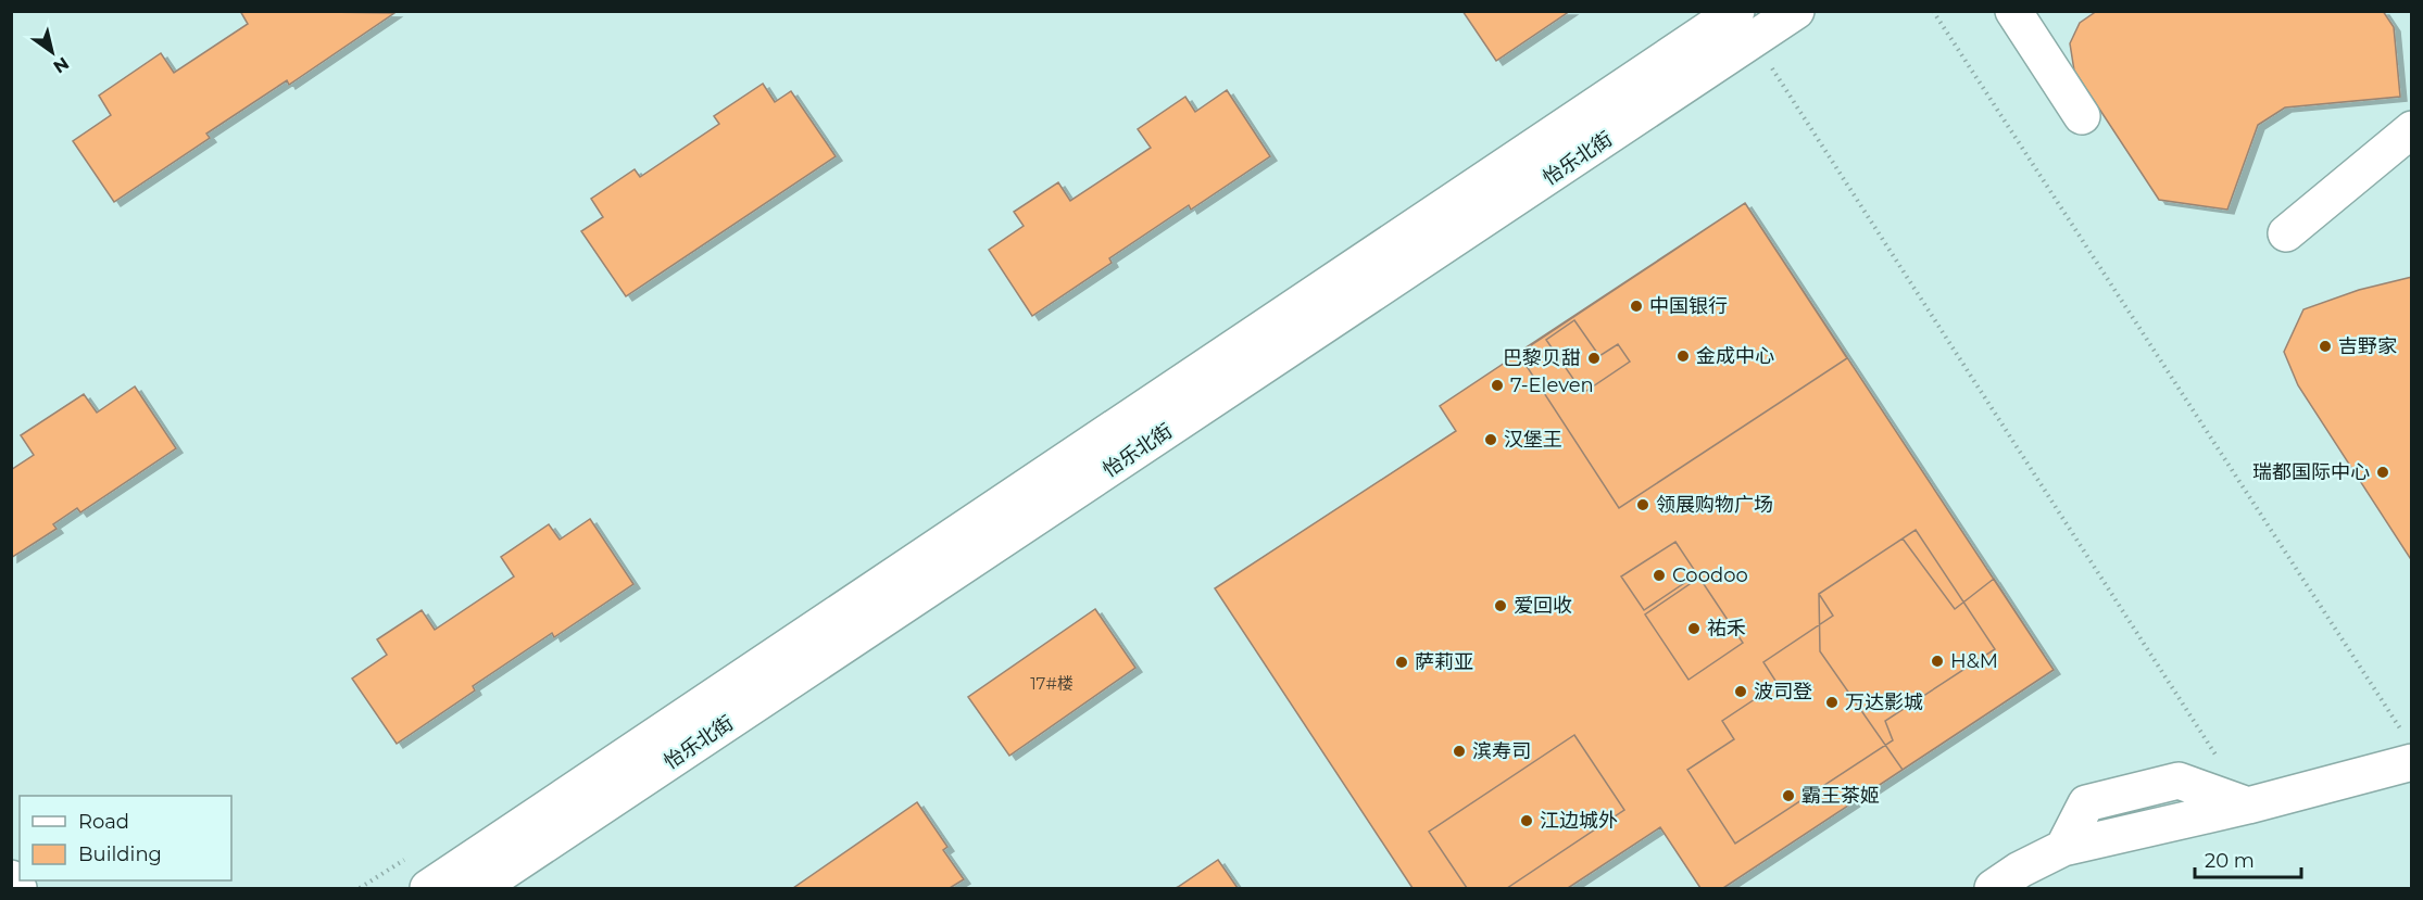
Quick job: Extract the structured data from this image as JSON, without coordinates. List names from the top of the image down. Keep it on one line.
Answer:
{"streets":{"main road":["怡乐北街"]},"places":["中国银行","吉野家","金成中心","巴黎贝甜","7-Eleven","汉堡王","瑞都国际中心","领展购物广场","Coodoo","爱回收","祐禾","H&M","萨莉亚","波司登","万达影城","滨寿司","霸王茶姬","江边城外"],"house_numbers":["17#楼"],"legend":["Road","Building"],"scale_bar":"20 m","north":"bottom right"}
